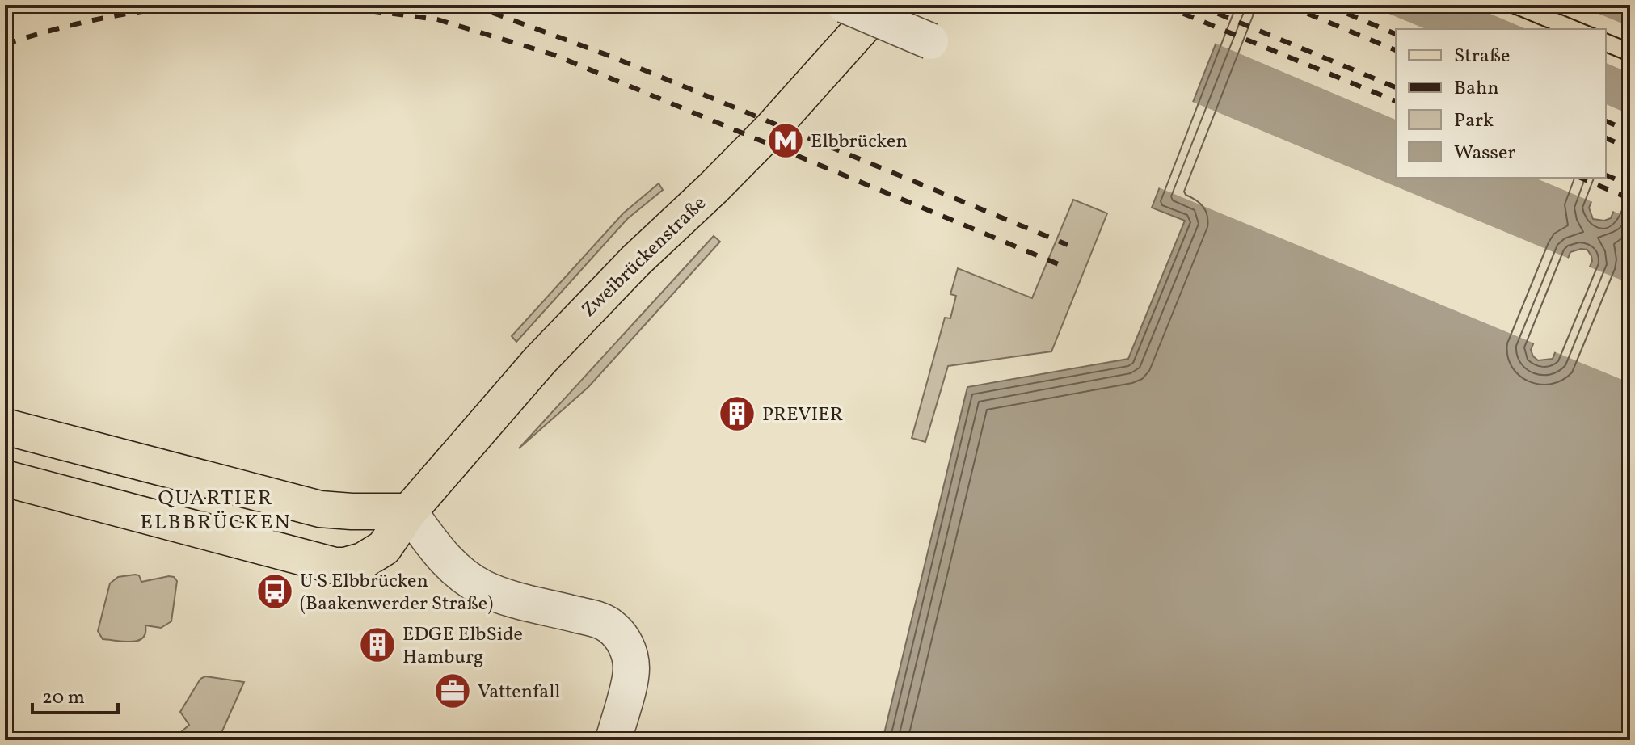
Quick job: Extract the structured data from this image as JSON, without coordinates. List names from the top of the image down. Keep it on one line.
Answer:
{"streets":{"main road":["Zweibrückenstraße"]},"districts":["QUARTIER ELBBRÜCKEN"],"places":{"metro station":["Elbbrücken"],"building":["PREVIER","EDGE ElbSide Hamburg"],"bus stop":["U S Elbbrücken (Baakenwerder Straße)"],"office":["Vattenfall"]},"legend":["Straße","Bahn","Park","Wasser"],"scale_bar":"20 m"}
